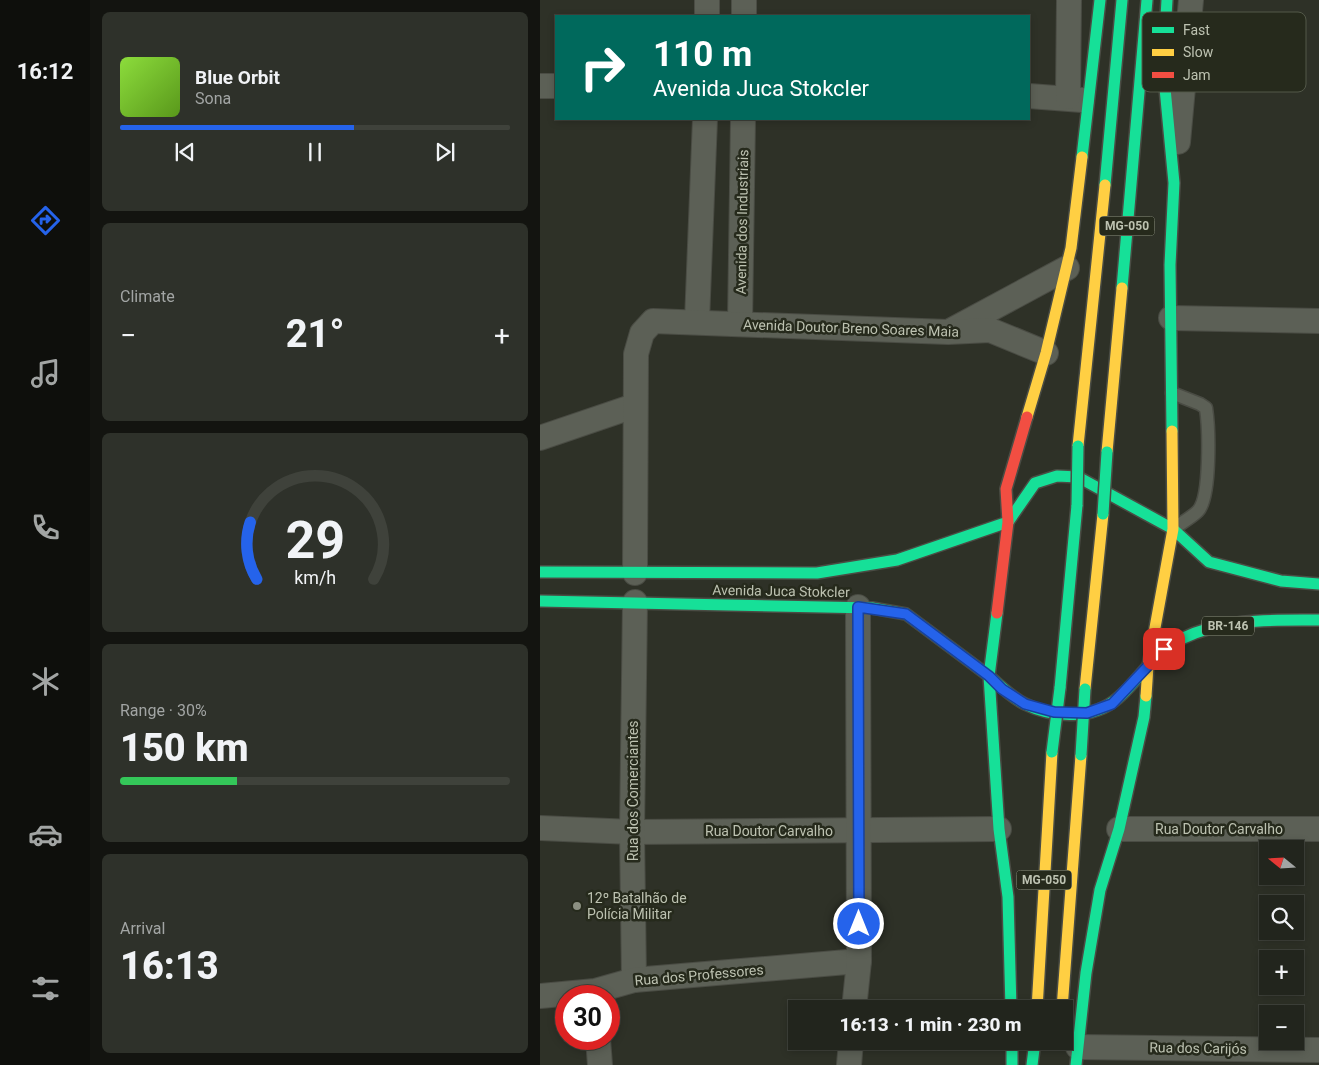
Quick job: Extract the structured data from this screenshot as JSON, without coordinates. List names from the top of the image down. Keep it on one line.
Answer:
{"streets":{"main road":["MG-050","Avenida Juca Stokcler","BR-146"],"street":["Avenida dos Industriais","Avenida Doutor Breno Soares Maia","Rua dos Comerciantes","Rua Doutor Carvalho","Rua dos Professores","Rua dos Carijós"]},"crossings":[["Avenida dos Industriais","Avenida Doutor Breno Soares Maia"],["Avenida Juca Stokcler","Rua dos Comerciantes"],["Rua dos Comerciantes","Rua Doutor Carvalho"],["Rua dos Comerciantes","Rua dos Professores"]],"places":["12º Batalhão de Polícia Militar"],"legend":["Fast","Slow","Jam"],"north":"left","page":{"tabs":"16:12","turn":["110 m","Avenida Juca Stokcler"],"song":["Blue Orbit","Sona"],"tile":["Climate",["Range · 30%","150 km"],["Arrival","16:13"]],"heat":["−","21°","+"],"map_buttons":["+","−"],"limit":"30","trip":"16:13 · 1 min · 230 m","gauge":["29","km/h"]}}
